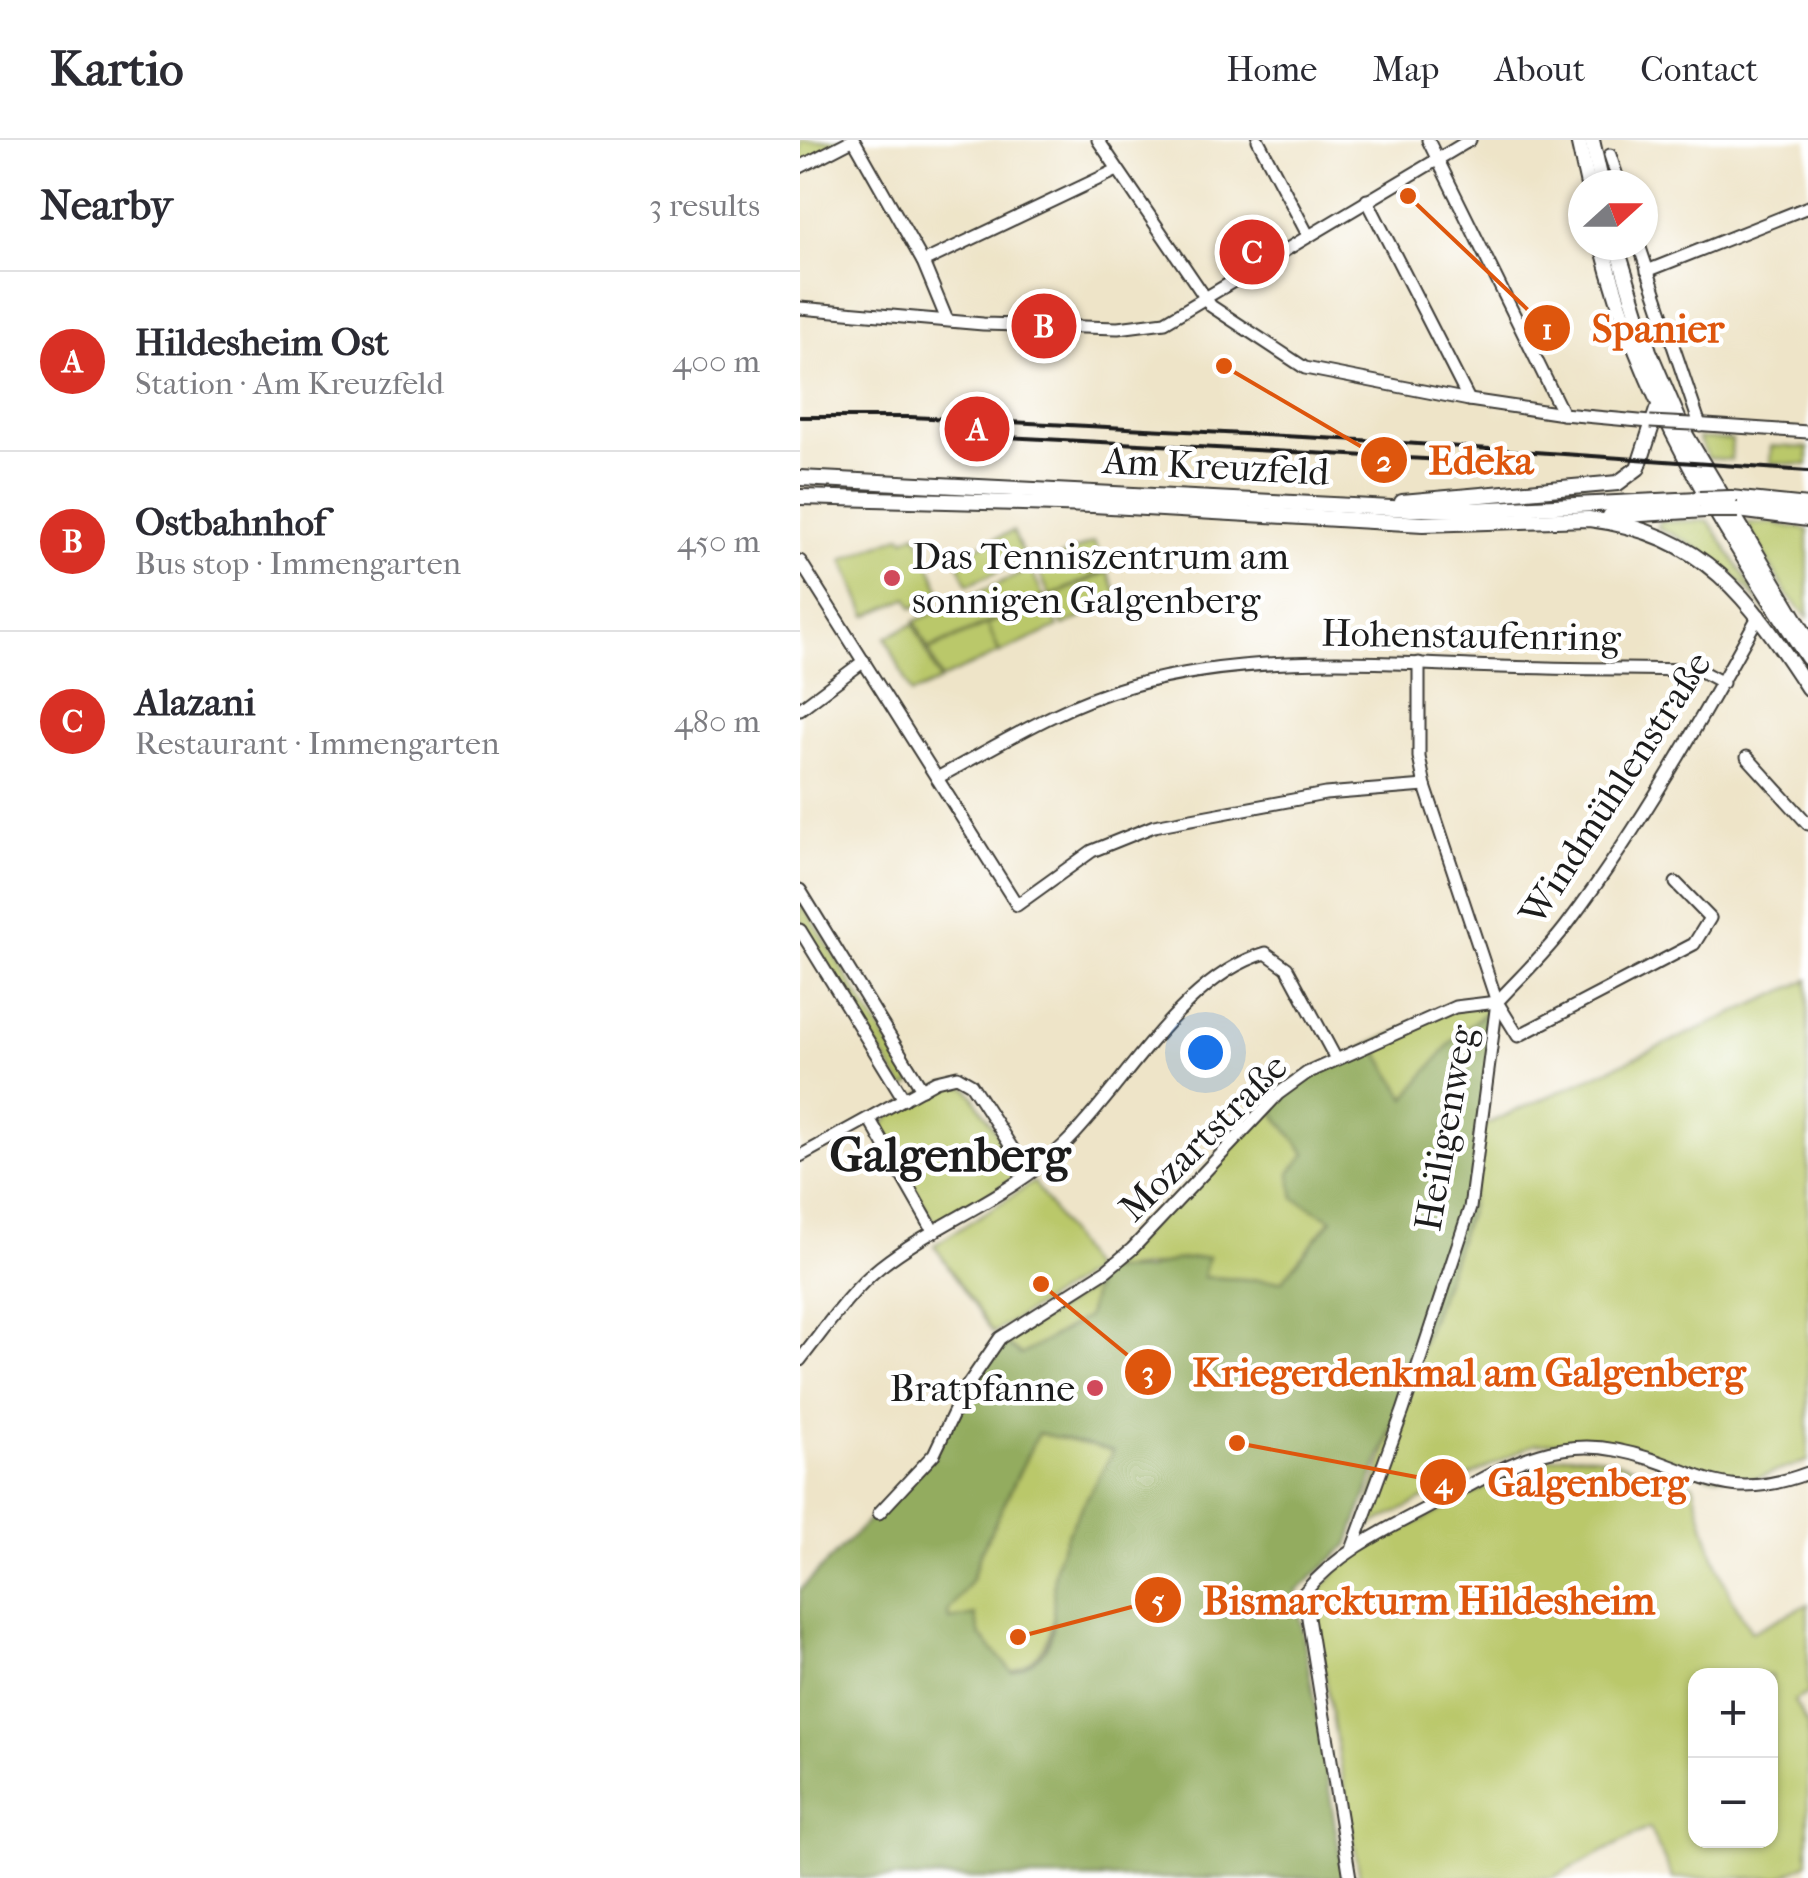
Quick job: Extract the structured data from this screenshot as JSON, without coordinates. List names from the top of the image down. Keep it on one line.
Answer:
{"streets":{"main road":["Am Kreuzfeld"],"street":["Hohenstaufenring","Windmühlenstraße","Heiligenweg","Mozartstraße"]},"crossings":[["Am Kreuzfeld","Windmühlenstraße"],["Hohenstaufenring","Windmühlenstraße"],["Windmühlenstraße","Heiligenweg"],["Windmühlenstraße","Mozartstraße"],["Heiligenweg","Mozartstraße"]],"districts":["Galgenberg"],"places":["Spanier","Edeka","Das Tenniszentrum am sonnigen Galgenberg","Kriegerdenkmal am Galgenberg","Bratpfanne","Galgenberg","Bismarckturm Hildesheim"],"north":"right","page":{"header":"Kartio","nav":["Home","Map","About","Contact"],"heading":["Nearby","3 results"],"pins":["C","B","A"],"list":[{"mark":"A","name":"Hildesheim Ost","note":"Station · Am Kreuzfeld","value":"400 m"},{"mark":"B","name":"Ostbahnhof","note":"Bus stop · Immengarten","value":"450 m"},{"mark":"C","name":"Alazani","note":"Restaurant · Immengarten","value":"480 m"}],"map_buttons":["+","−"]}}
